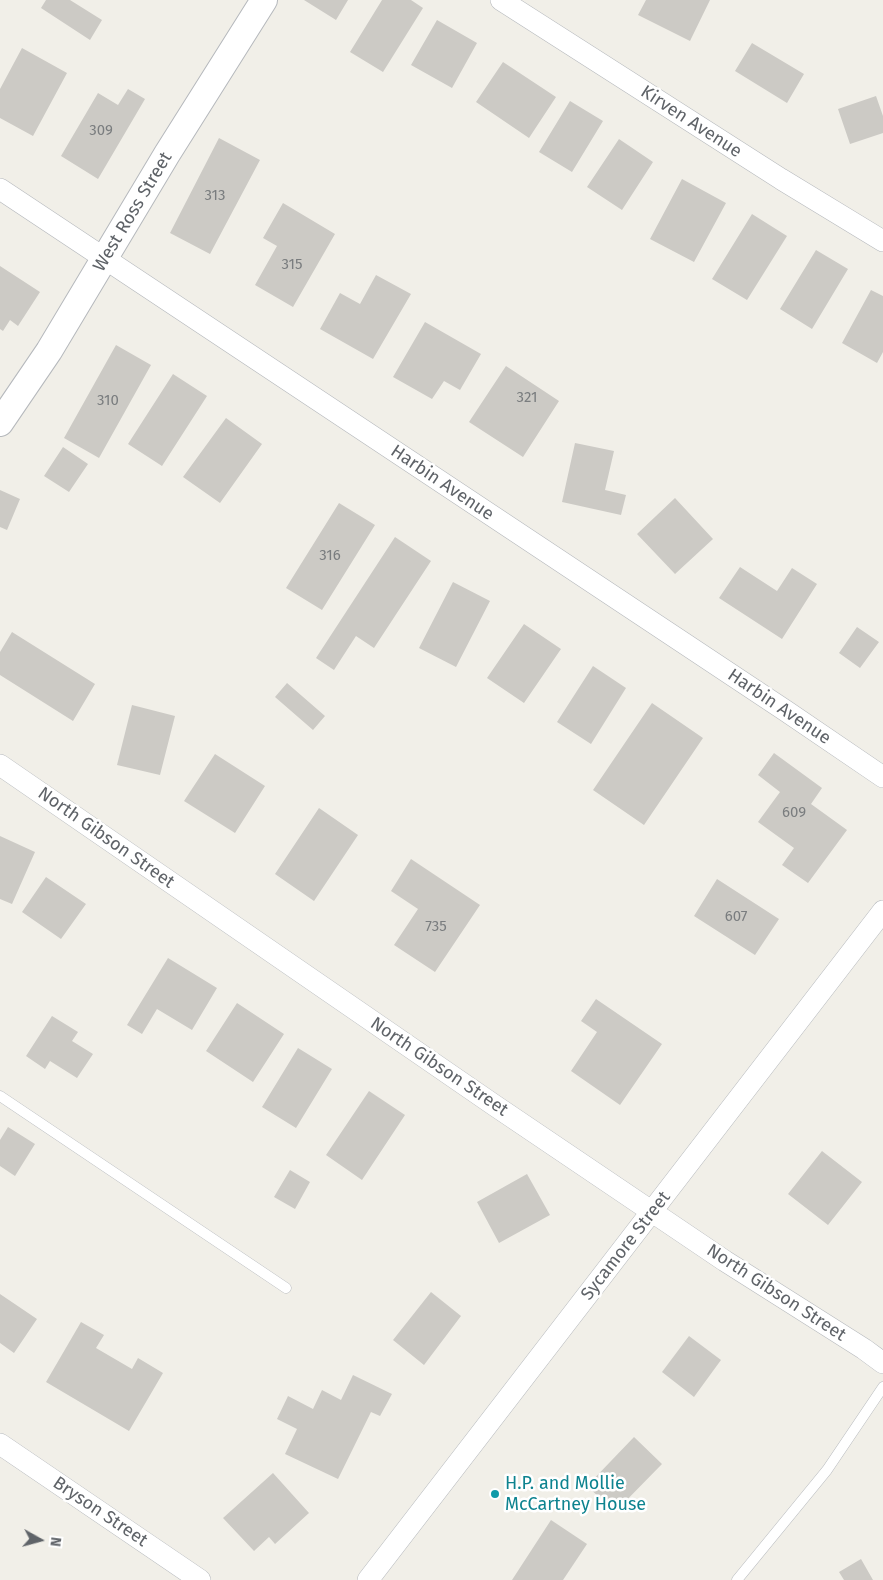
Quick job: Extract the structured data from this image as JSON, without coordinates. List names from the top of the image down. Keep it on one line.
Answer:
{"streets":{"street":["Kirven Avenue","West Ross Street","Harbin Avenue","North Gibson Street","Sycamore Street","Bryson Street"]},"crossings":[["West Ross Street","Harbin Avenue"],["North Gibson Street","Sycamore Street"]],"places":["H.P. and Mollie McCartney House"],"house_numbers":["309","313","315","321","310","316","609","607","735"],"north":"right"}
